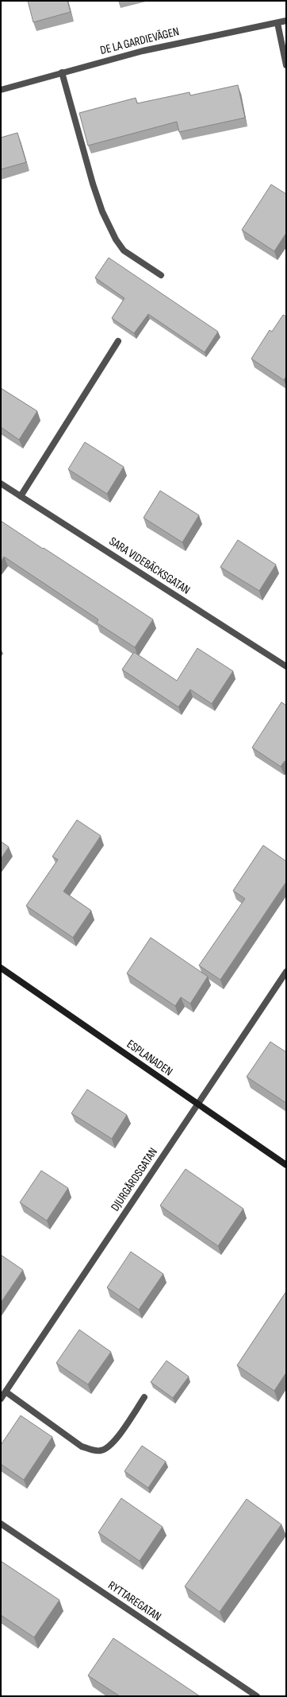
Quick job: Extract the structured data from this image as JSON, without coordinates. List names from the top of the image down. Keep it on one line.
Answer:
{"streets":{"street":["DE LA GARDIEVÄGEN","SARA VIDEBÄCKSGATAN","ESPLANADEN","DJURGÅRDSGATAN","RYTTAREGATAN"]},"crossings":[["ESPLANADEN","DJURGÅRDSGATAN"]]}
